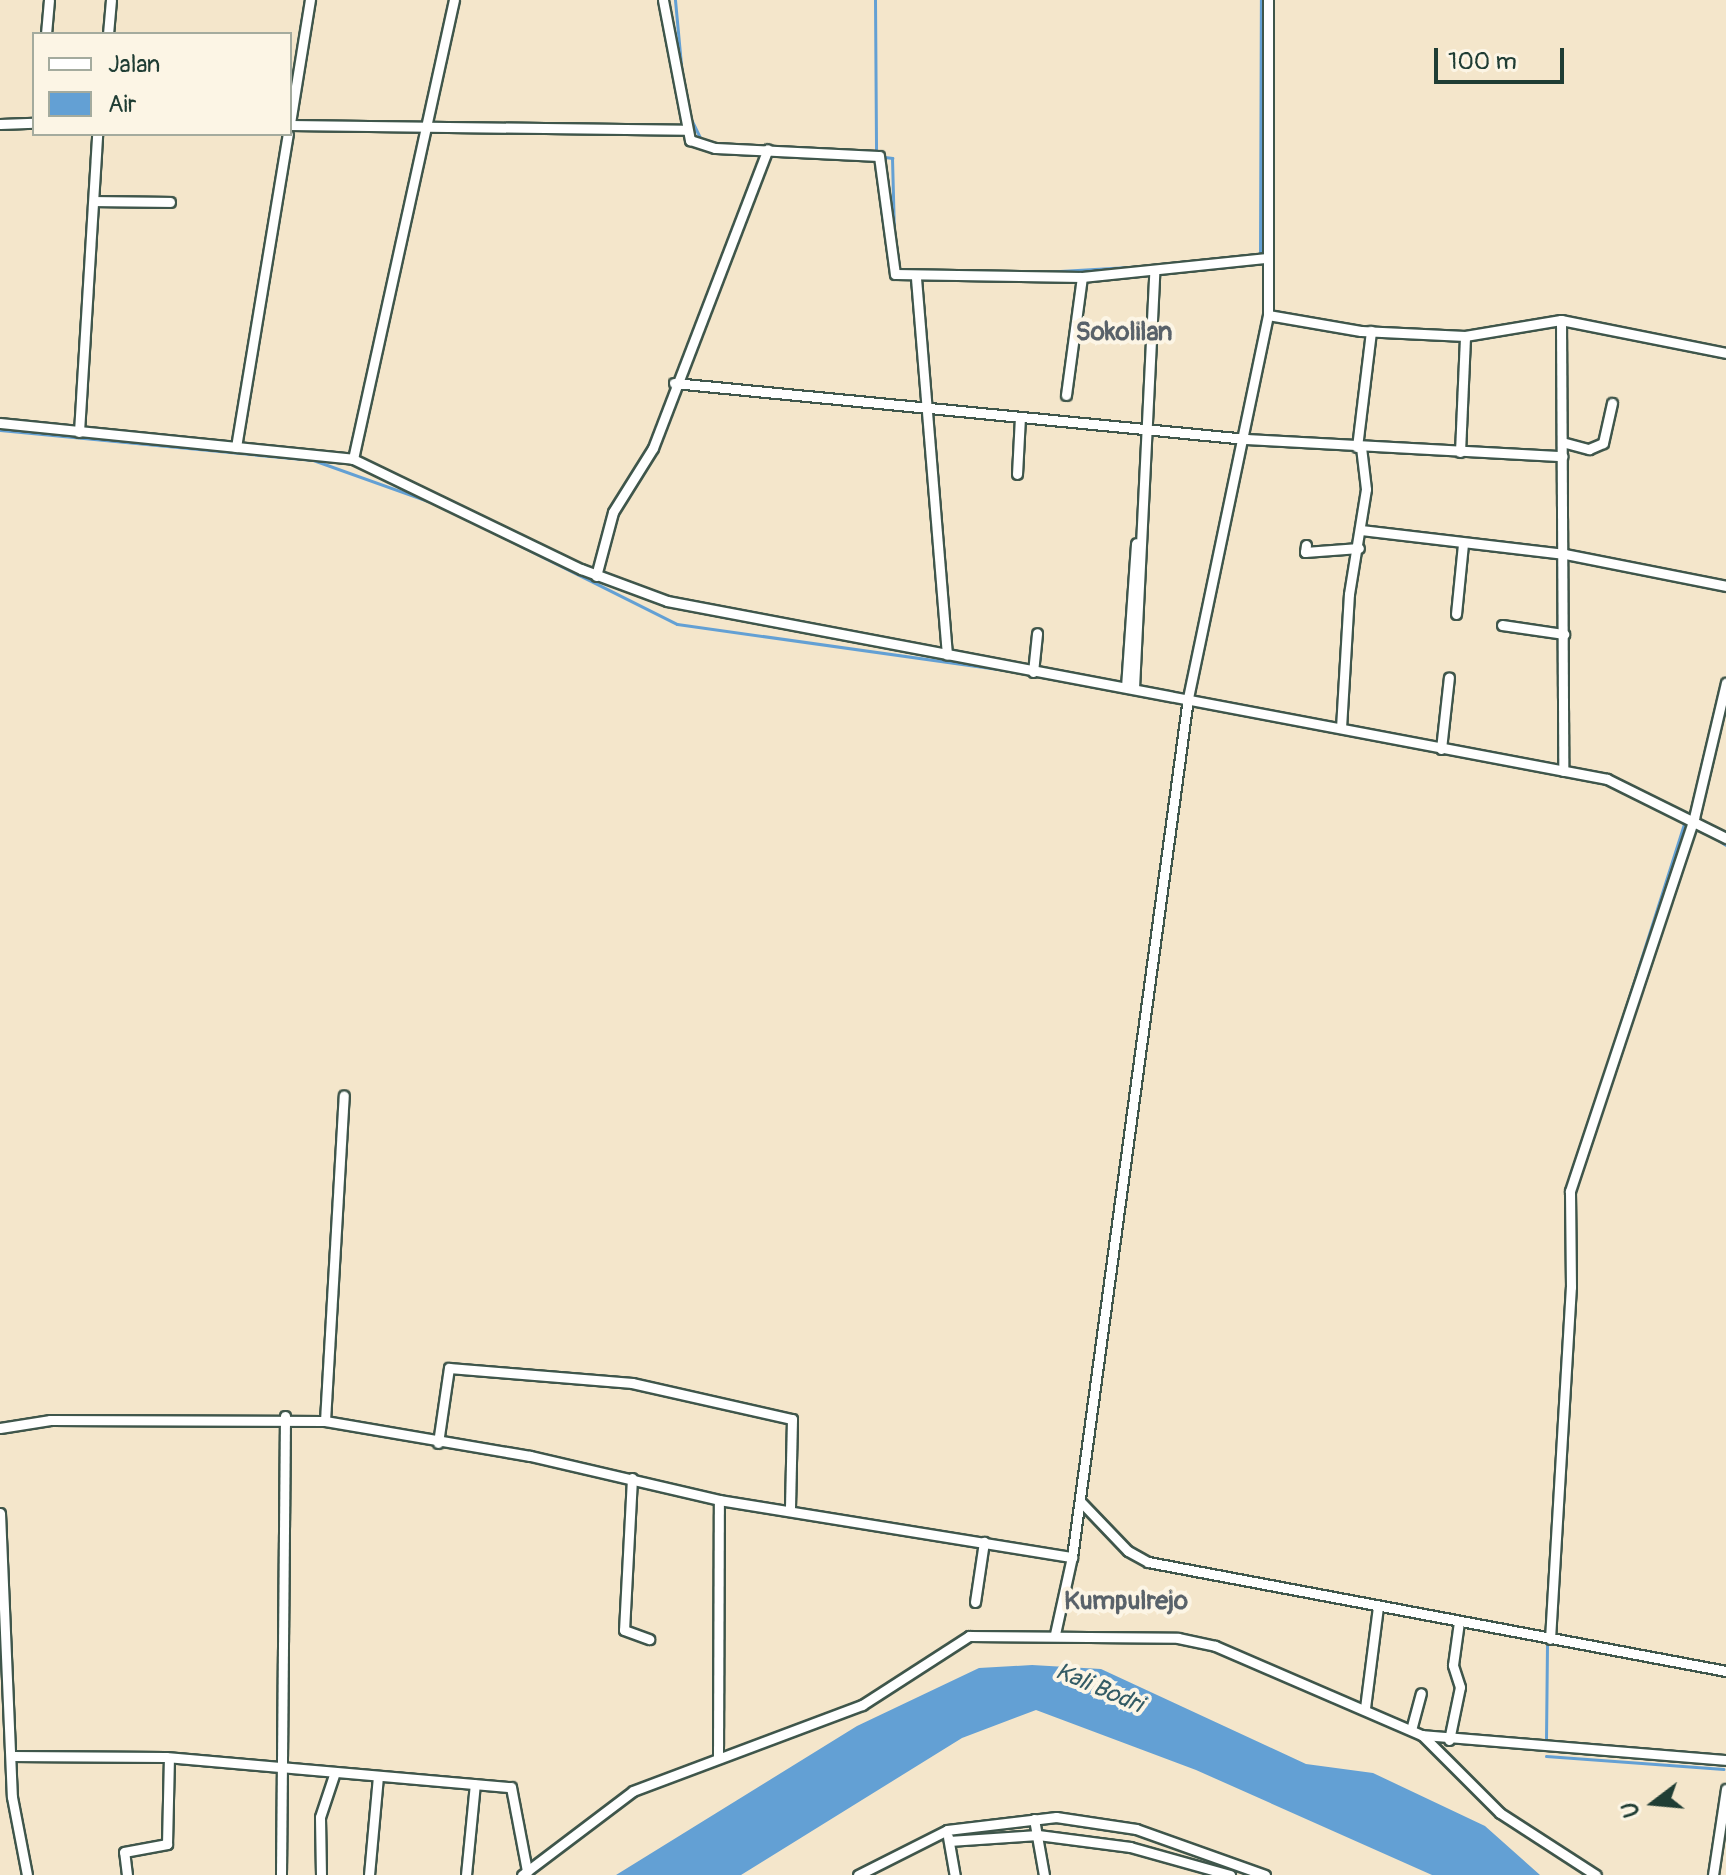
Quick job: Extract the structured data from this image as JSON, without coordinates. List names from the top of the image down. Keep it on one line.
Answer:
{"districts":["Sokolilan","Kumpulrejo"],"water":["Kali Bodri"],"legend":["Jalan","Air"],"scale_bar":"100 m","north":"left"}
